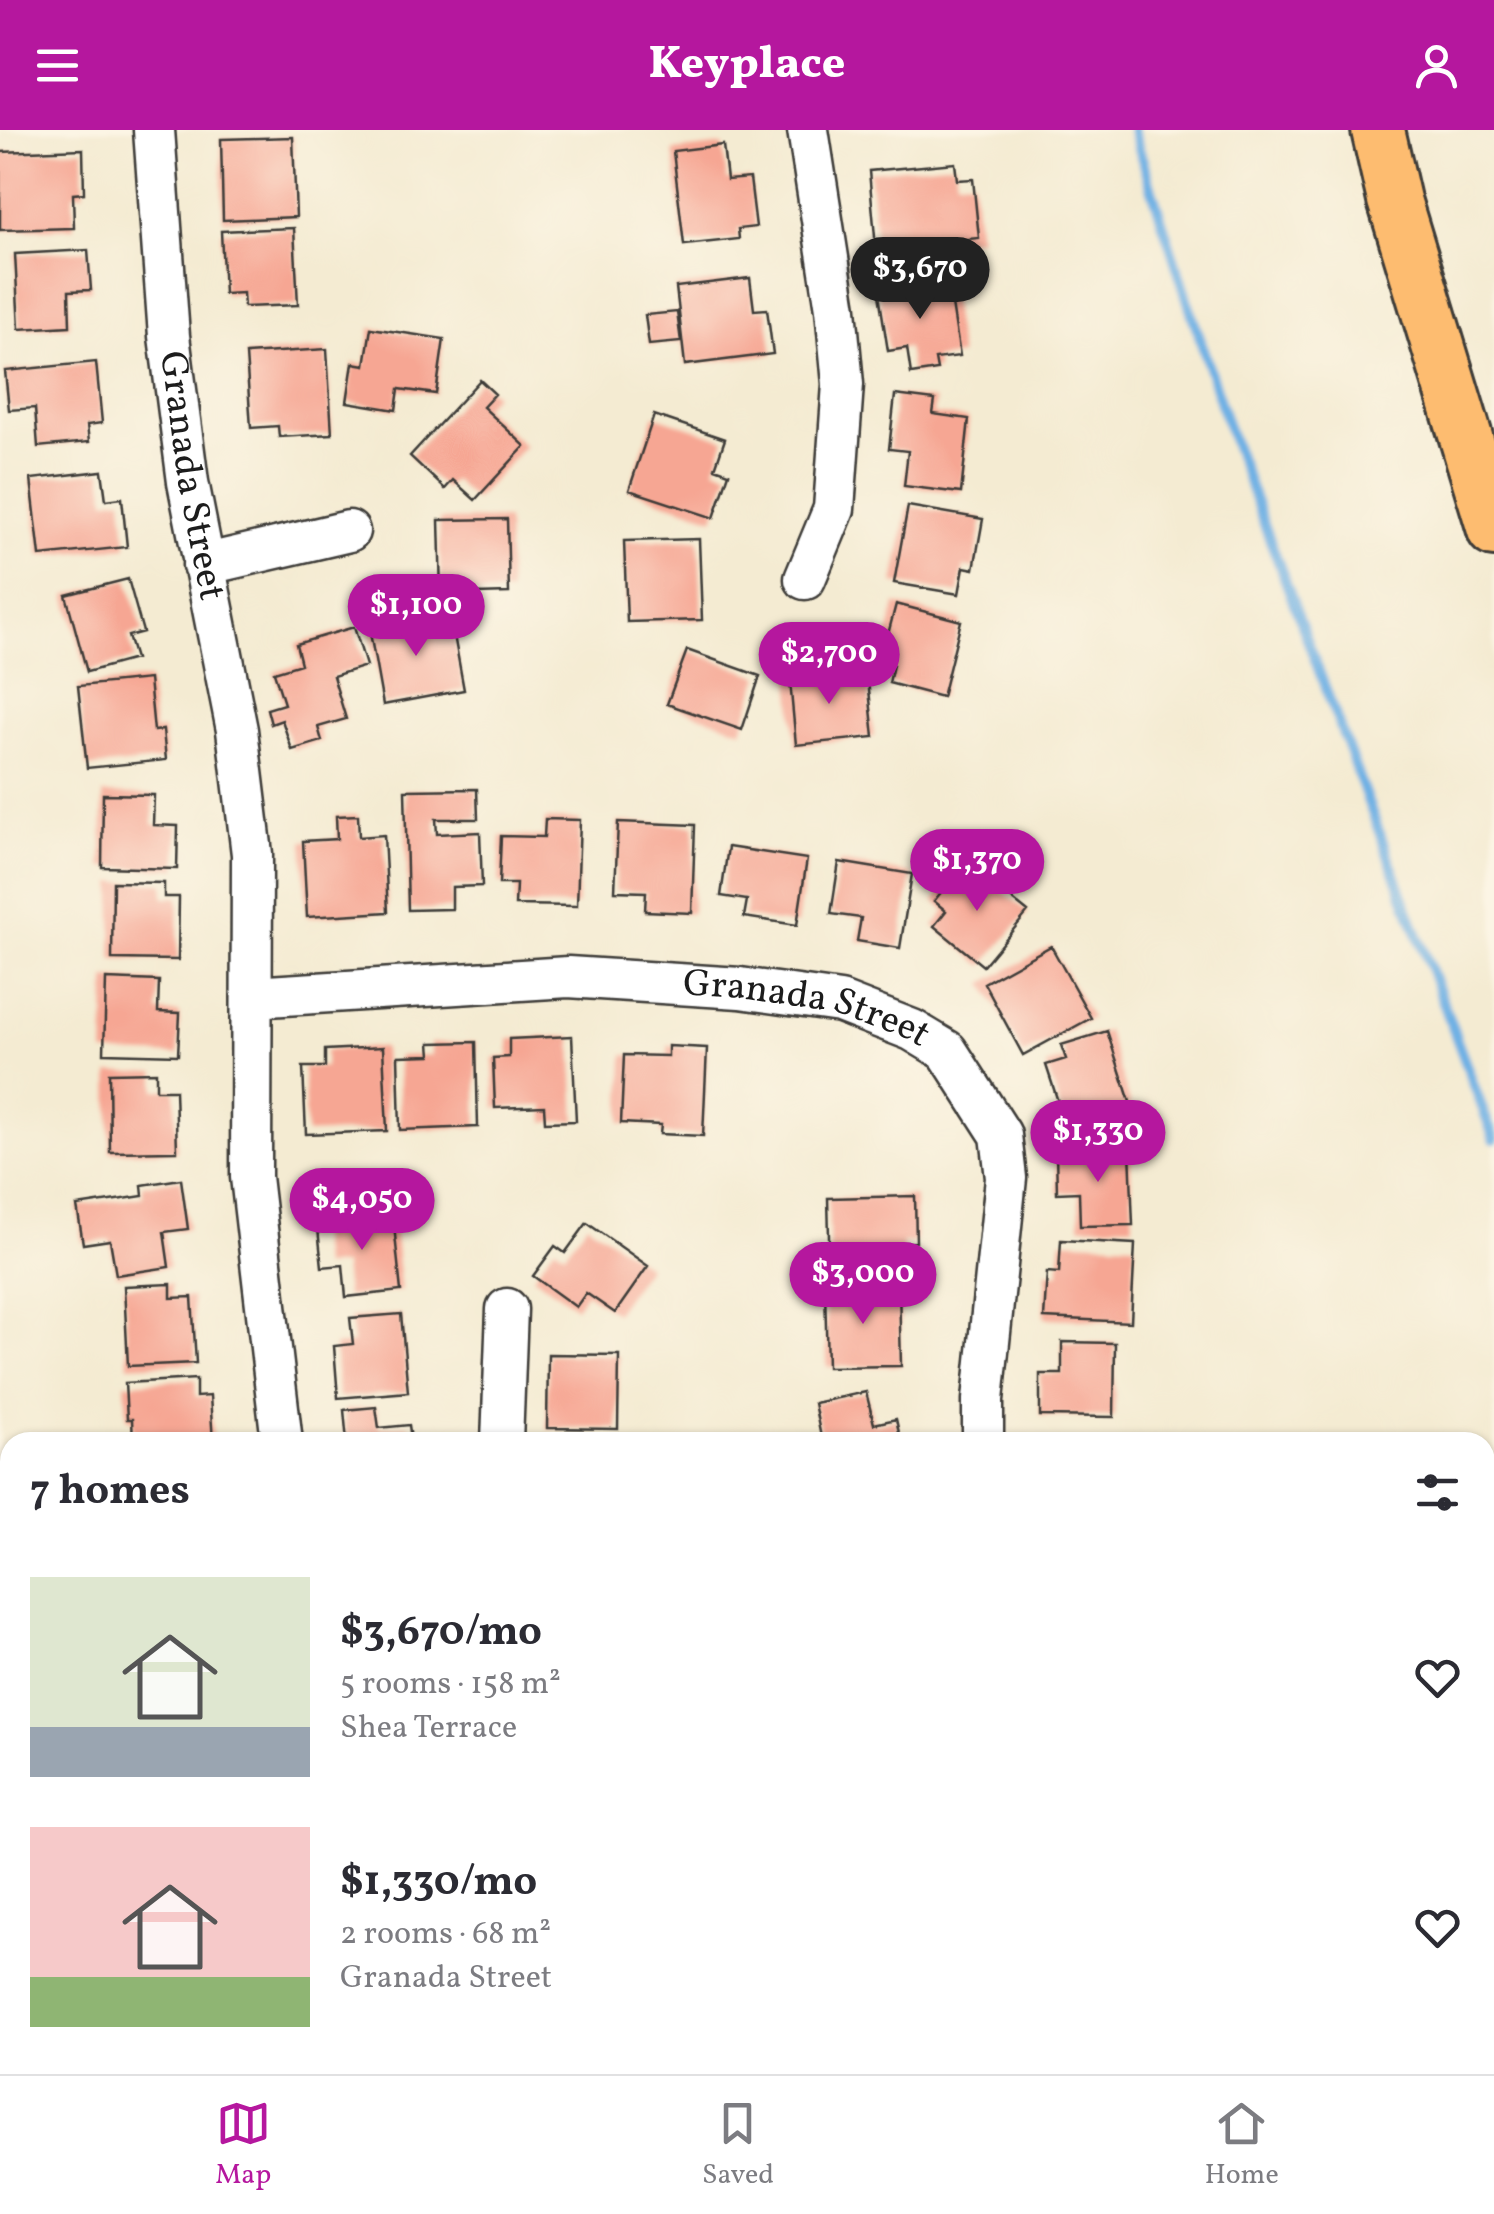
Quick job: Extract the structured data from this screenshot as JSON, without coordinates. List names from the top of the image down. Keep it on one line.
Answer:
{"streets":{"street":["Granada Street"]},"page":{"header":"Keyplace","price":["$3,670","$1,100","$2,700","$1,370","$1,330","$4,050","$3,000"],"heading":"7 homes","list":[{"name":"$3,670/mo","note":"5 rooms · 158 m² · Shea Terrace"},{"name":"$1,330/mo","note":"2 rooms · 68 m² · Granada Street"}],"tabs":["Map","Saved","Home"]}}
